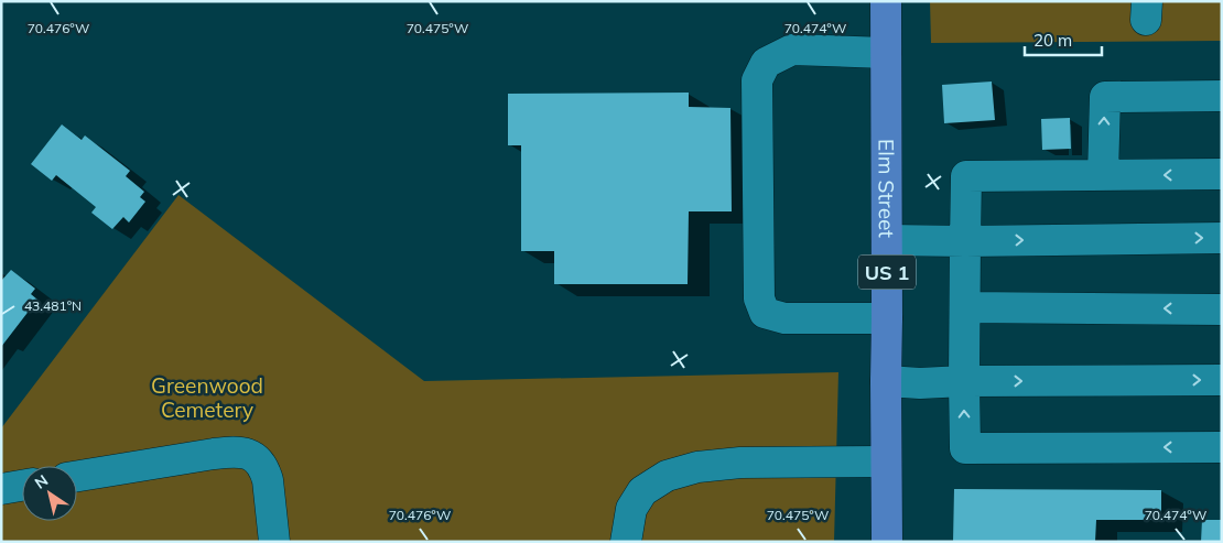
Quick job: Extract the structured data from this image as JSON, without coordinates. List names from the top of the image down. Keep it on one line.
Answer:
{"streets":{"main road":["Elm Street","US 1"]},"parks":["Greenwood Cemetery"],"scale_bar":"20 m","north":"top left","coordinates":["70.476°W","70.475°W","70.474°W","43.481°N"]}
